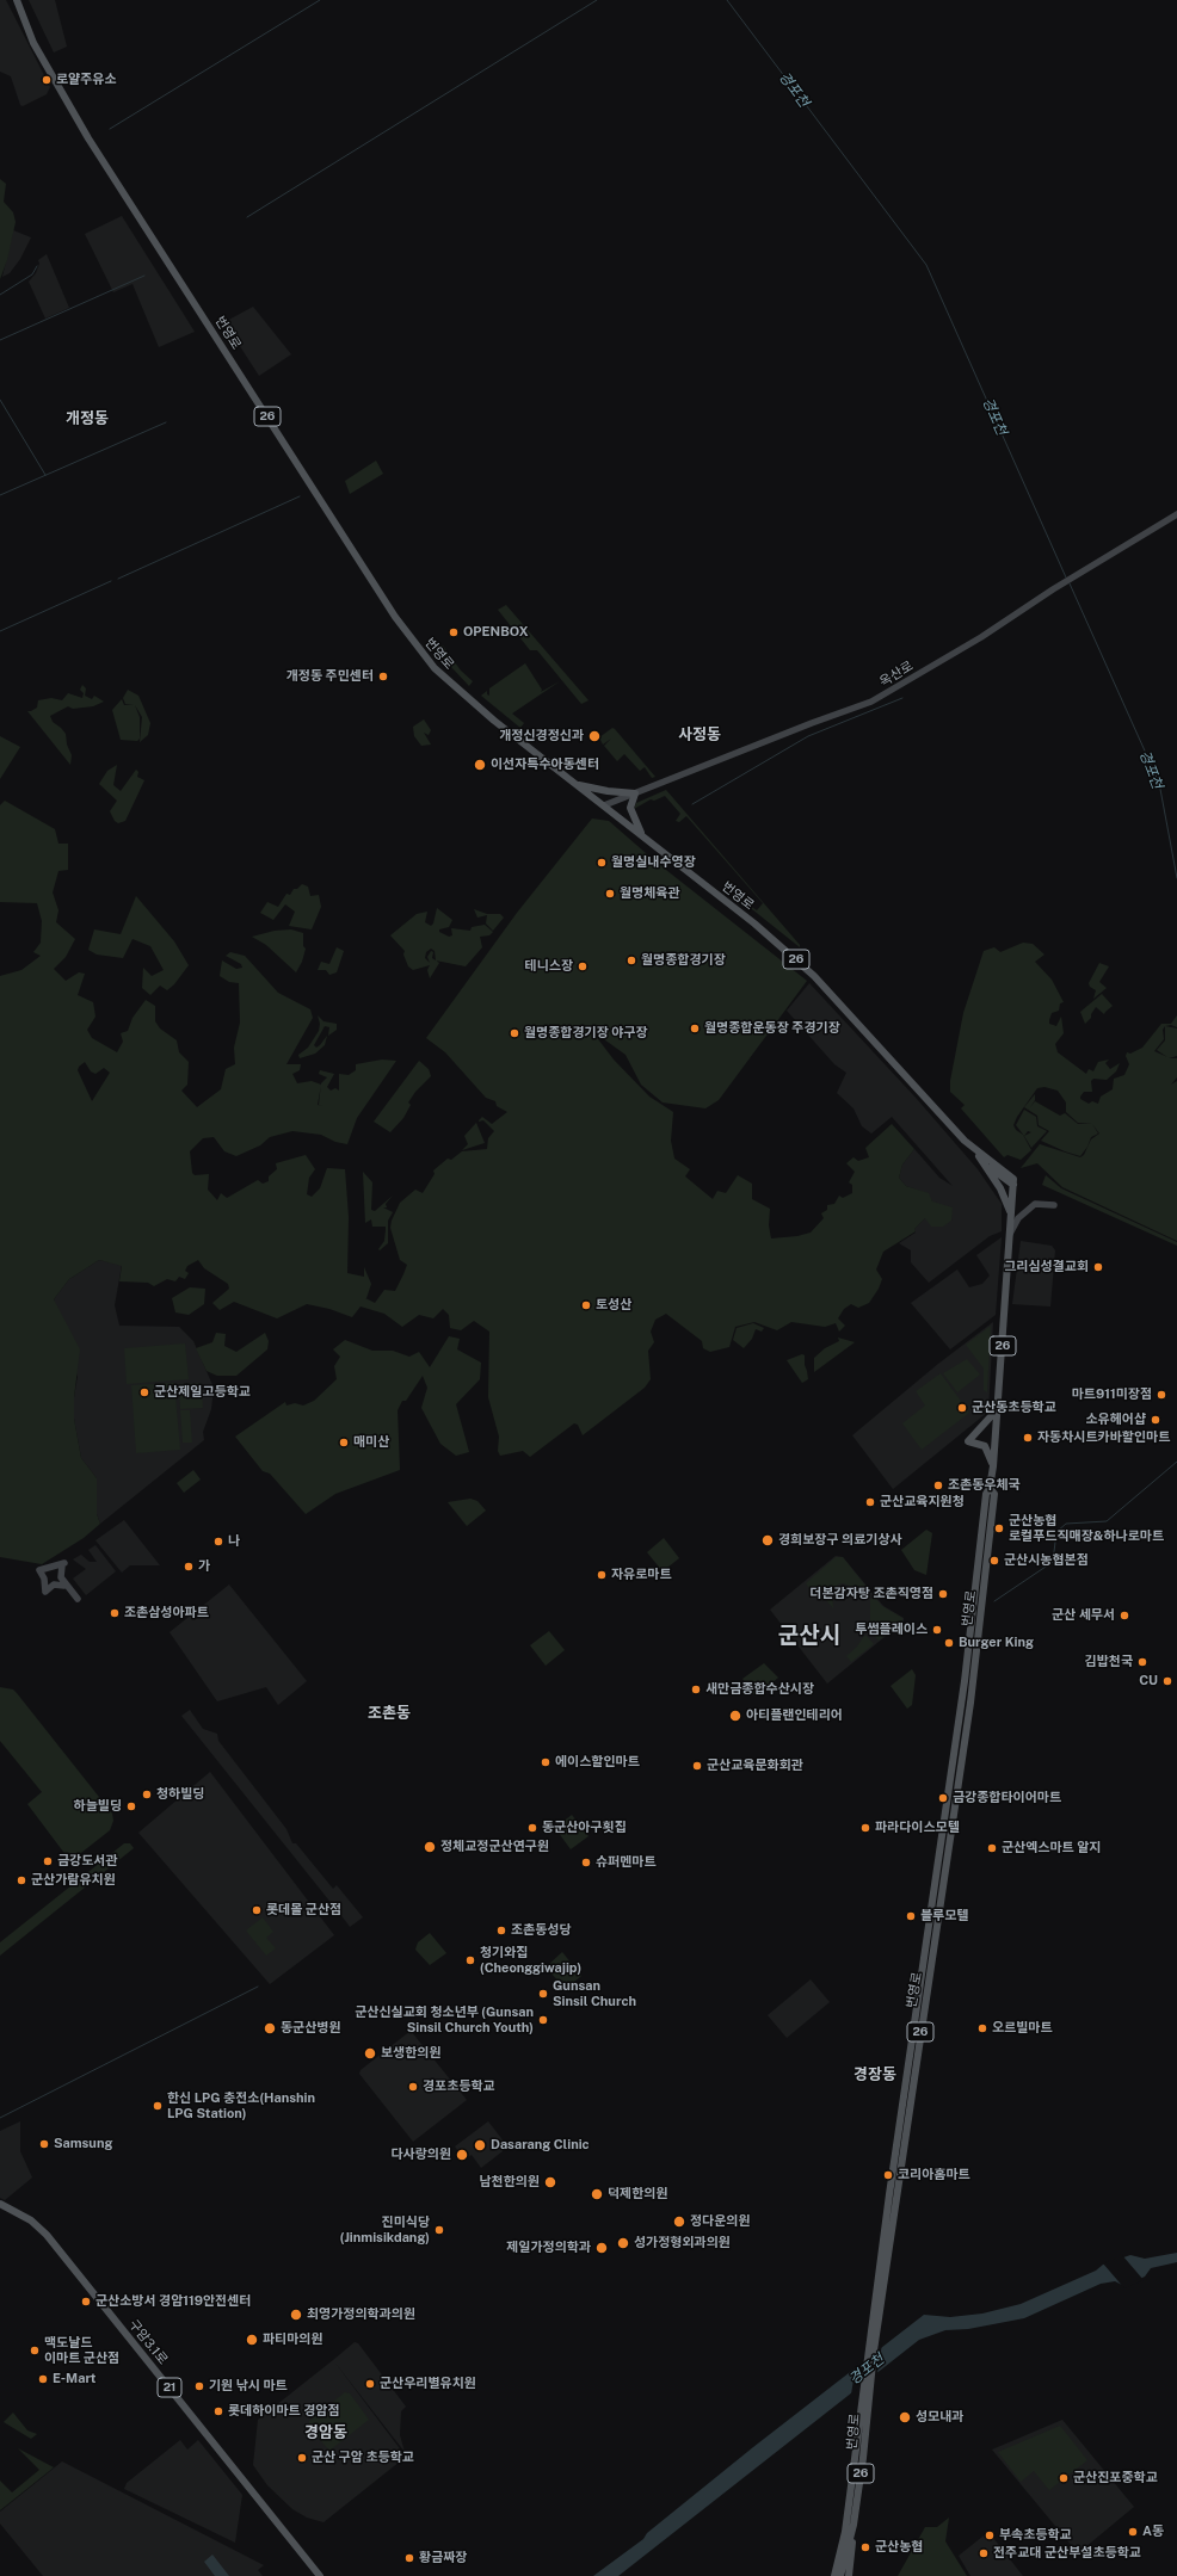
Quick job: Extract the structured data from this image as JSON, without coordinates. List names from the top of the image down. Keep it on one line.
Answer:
{"streets":{"main road":["번영로","26","옥산로","구암3.1로","21"]},"crossings":[["번영로","26"],["번영로","옥산로"]],"districts":["개정동","사정동","군산시","조촌동","경장동","경암동"],"water":["경포천"],"places":["로얄주유소","OPENBOX","개정동 주민센터","개정신경정신과","이선자특수아동센터","월명실내수영장","월명체육관","월명종합경기장","테니스장","월명종합운동장 주경기장","월명종합경기장 야구장","그리심성결교회","토성산","군산제일고등학교","마트911미장점","군산동초등학교","소유헤어샵","자동차시트카바할인마트","매미산","조촌동우체국","군산교육지원청","군산농협 로컬푸드직매장&하나로마트","경희보장구 의료기상사","나","군산시농협본점","가","자유로마트","더본감자탕 조촌직영점","조촌삼성아파트","군산 세무서","투썸플레이스","Burger King","김밥천국","CU","새만금종합수산시장","아티플랜인테리어","에이스할인마트","군산교육문화회관","청하빌딩","금강종합타이어마트","하늘빌딩","동군산아구횟집","파라다이스모텔","정체교정군산연구원","군산엑스마트 알지","금강도서관","슈퍼멘마트","군산가람유치원","롯데몰 군산점","블루모텔","조촌동성당","청기와집 (Cheonggiwajip)","Gunsan Sinsil Church","군산신실교회 청소년부 (Gunsan Sinsil Church Youth)","동군산병원","오르빌마트","보생한의원","경포초등학교","한신 LPG 충전소(Hanshin LPG Station)","Samsung","Dasarang Clinic","다사랑의원","코리아홈마트","남천한의원","덕제한의원","정다운의원","진미식당 (Jinmisikdang)","성가정형외과의원","제일가정의학과","군산소방서 경암119안전센터","최영가정의학과의원","파티마의원","맥도날드 이마트 군산점","E-Mart","군산우리별유치원","기원 낚시 마트","롯데하이마트 경암점","성모내과","군산 구암 초등학교","군산진포중학교","A동","부속초등학교","군산농협","전주교대 군산부설초등학교","황금짜장"]}
